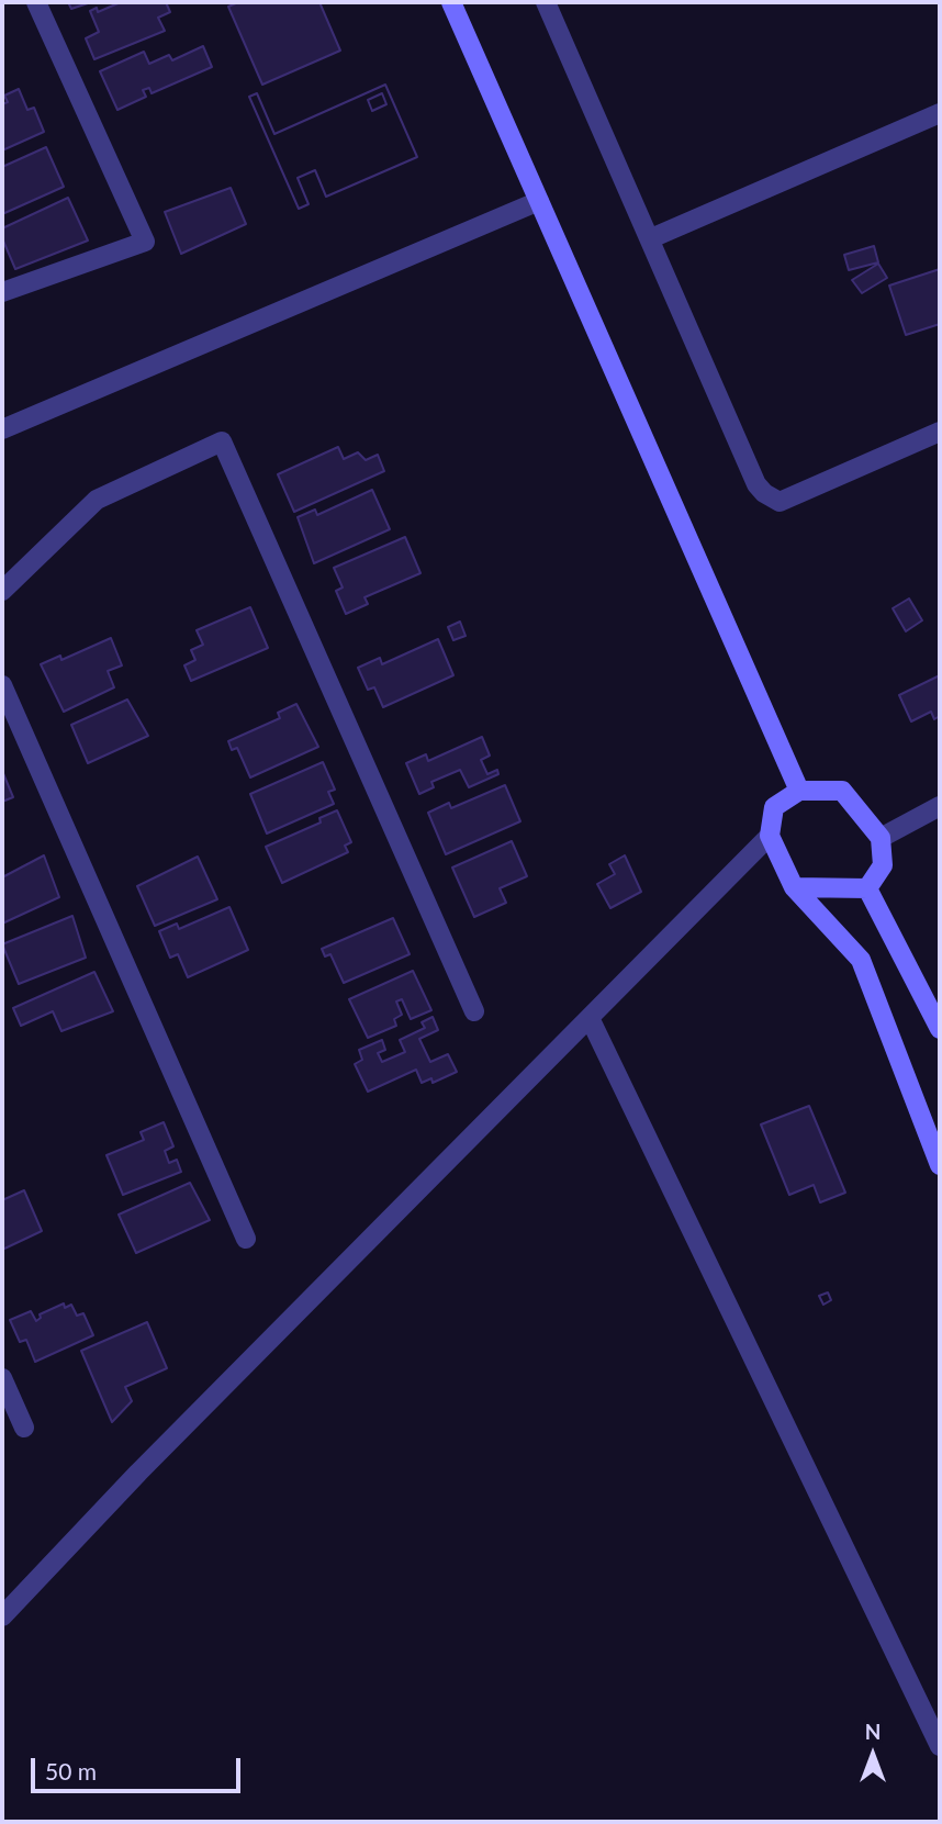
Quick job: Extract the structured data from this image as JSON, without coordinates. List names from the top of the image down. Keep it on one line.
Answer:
{"scale_bar":"50 m","north":"top"}
